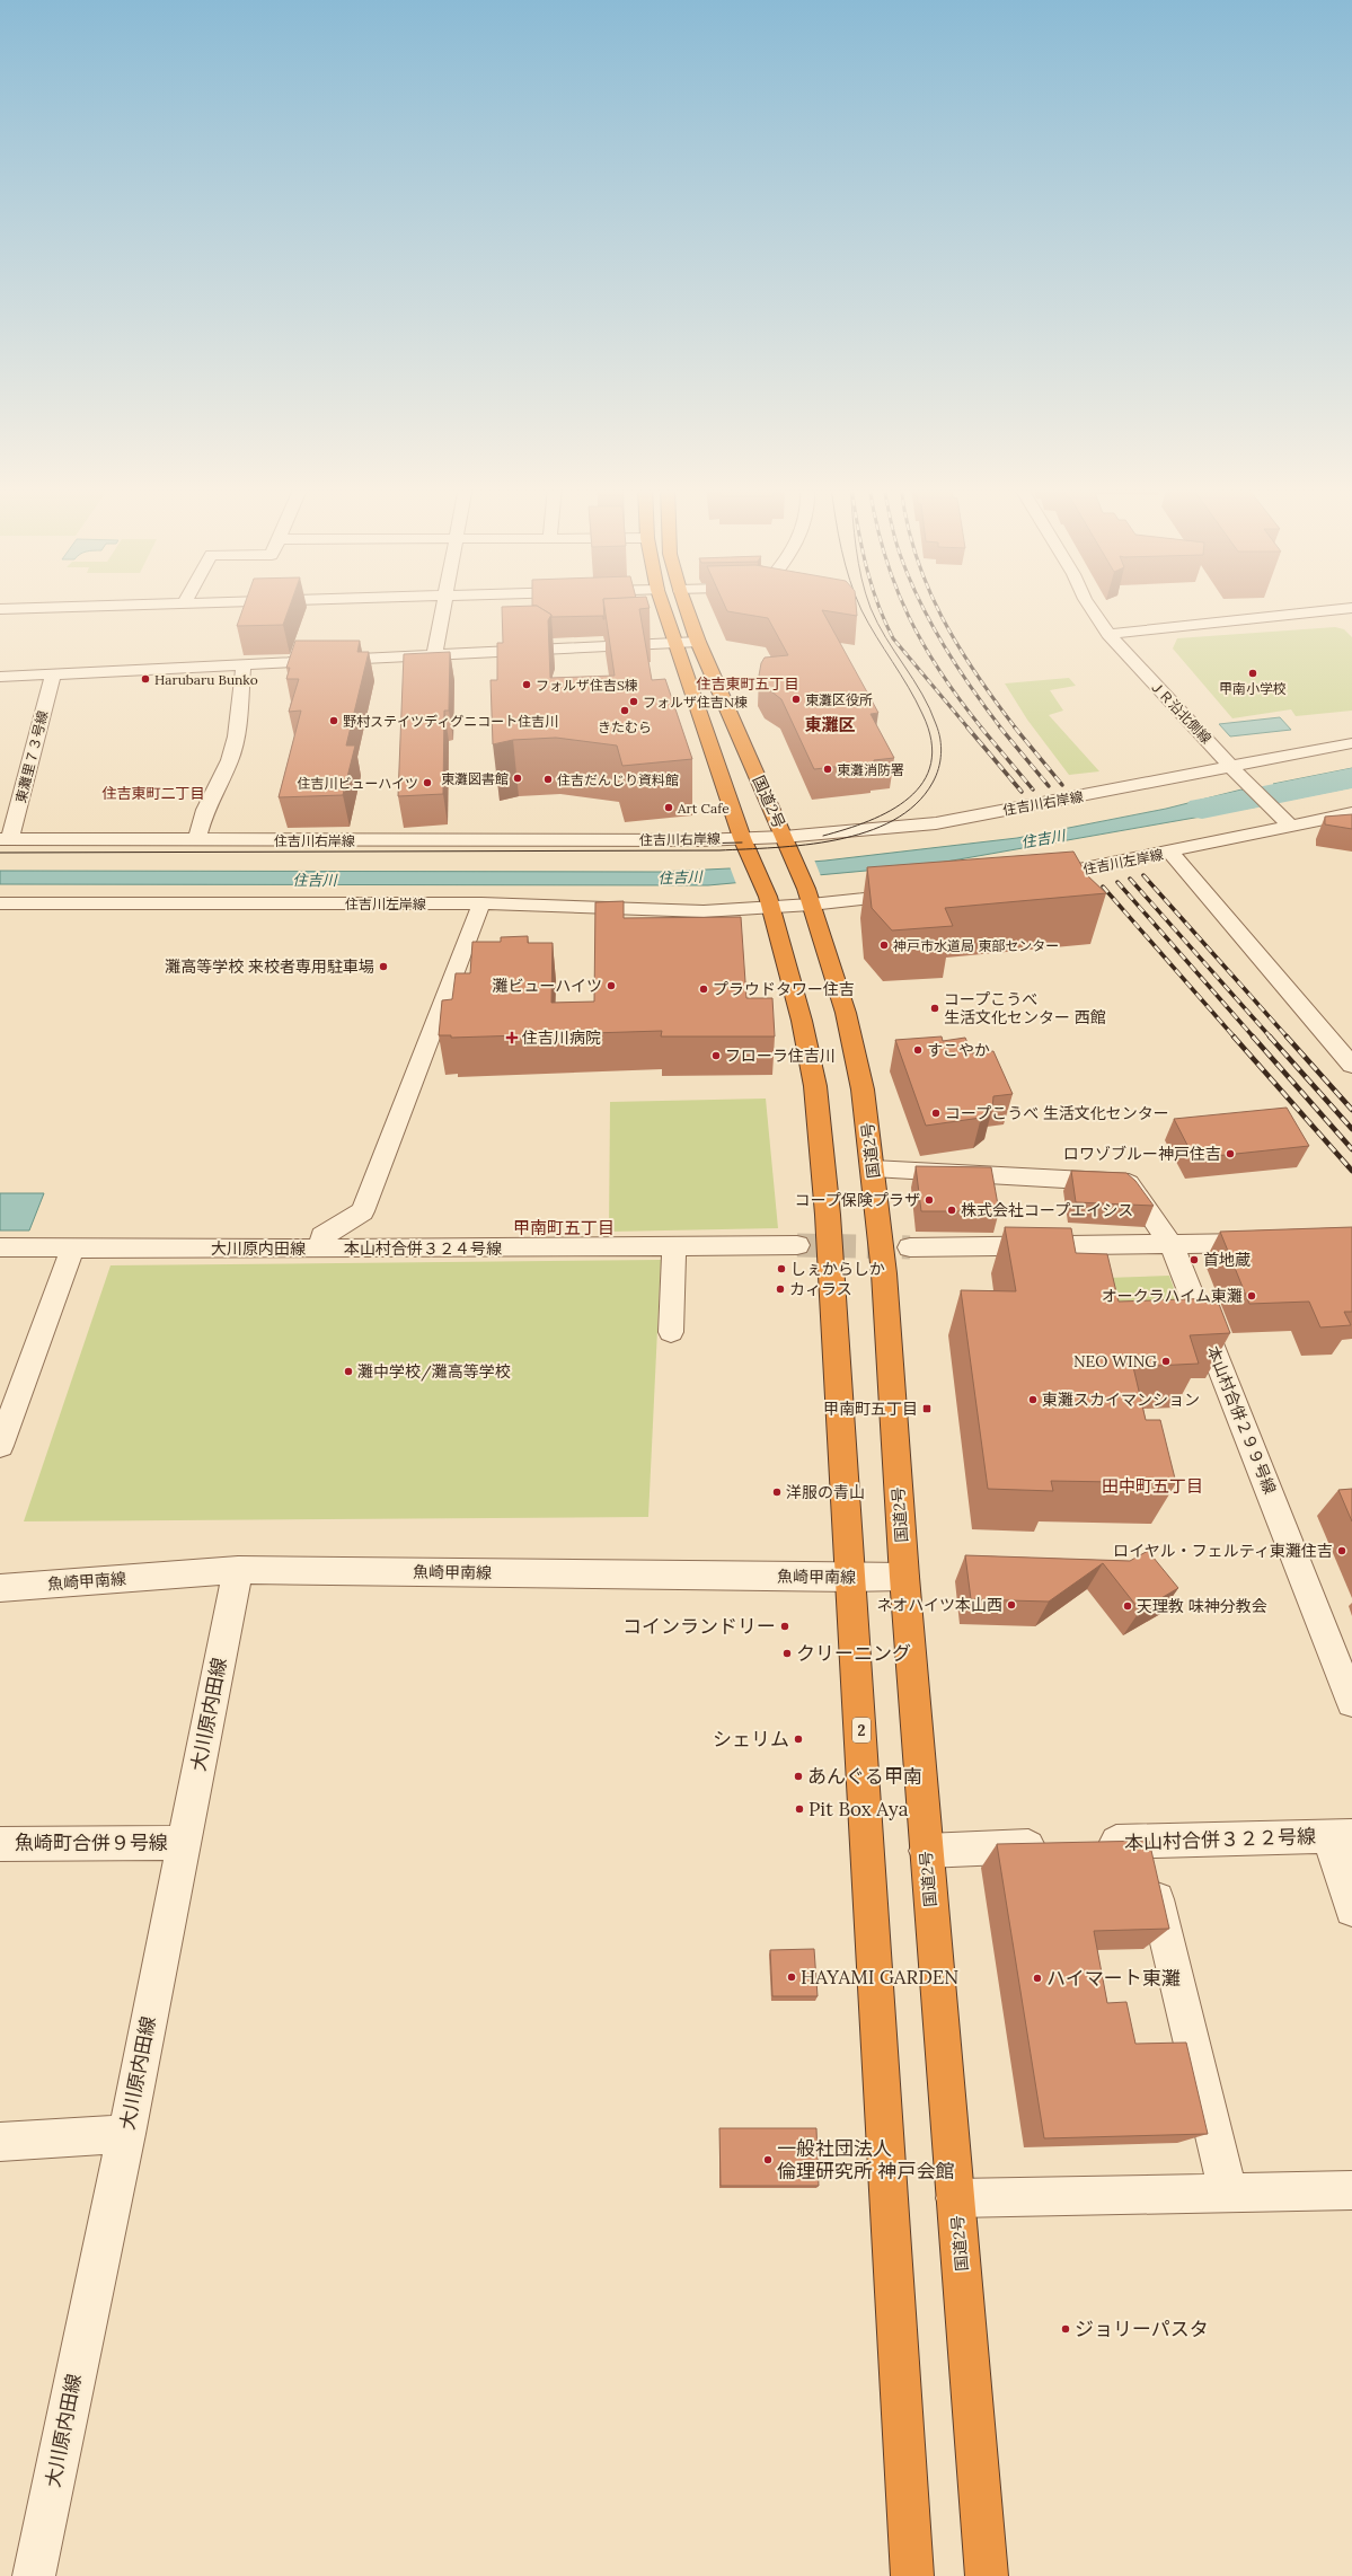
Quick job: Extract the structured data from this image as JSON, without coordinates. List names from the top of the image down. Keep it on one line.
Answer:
{"streets":{"highway":["国道2号","2"],"street":["ＪＲ沿北側線","東灘里７３号線","住吉川右岸線","住吉川左岸線","大川原内田線","本山村合併３２４号線","本山村合併２９９号線","魚崎甲南線","本山村合併３２２号線","魚崎町合併９号線"]},"crossings":[["ＪＲ沿北側線","住吉川右岸線"],["ＪＲ沿北側線","住吉川左岸線"],["東灘里７３号線","住吉川右岸線"],["国道2号","住吉川右岸線"],["国道2号","住吉川左岸線"],["国道2号","本山村合併２９９号線"],["国道2号","魚崎甲南線"],["住吉川右岸線","2"],["住吉川左岸線","大川原内田線"],["住吉川左岸線","2"],["大川原内田線","本山村合併３２４号線"],["大川原内田線","魚崎甲南線"],["大川原内田線","魚崎町合併９号線"],["魚崎甲南線","2"]],"districts":["住吉東町五丁目","東灘区","住吉東町二丁目","甲南町五丁目","田中町五丁目"],"water":["住吉川"],"places":{"other":["甲南小学校","Harubaru Bunko","フォルザ住吉S棟","東灘区役所","フォルザ住吉N棟","きたむら","野村ステイツディグニコート住吉川","東灘消防署","東灘図書館","住吉だんじり資料館","住吉川ビューハイツ","Art Cafe","神戸市水道局 東部センター","灘高等学校 来校者専用駐車場","灘ビューハイツ","プラウドタワー住吉","コープこうべ 生活文化センター 西館","すこやか","フローラ住吉川","コープこうべ 生活文化センター","ロワゾブルー神戸住吉","コープ保険プラザ","株式会社コープエイシス","首地蔵","しぇからしか","カィラス","オークラハイム東灘","NEO WING","灘中学校/灘高等学校","東灘スカイマンション","洋服の青山","ロイヤル・フェルティ東灘住吉","ネオハイツ本山西","天理教 味神分教会","コインランドリー","クリーニング","シェリム","あんぐる甲南","Pit Box Aya","HAYAMI GARDEN","ハイマート東灘","一般社団法人 倫理研究所 神戸会館","ジョリーパスタ"],"health":["住吉川病院"],"transit":["甲南町五丁目"]}}
